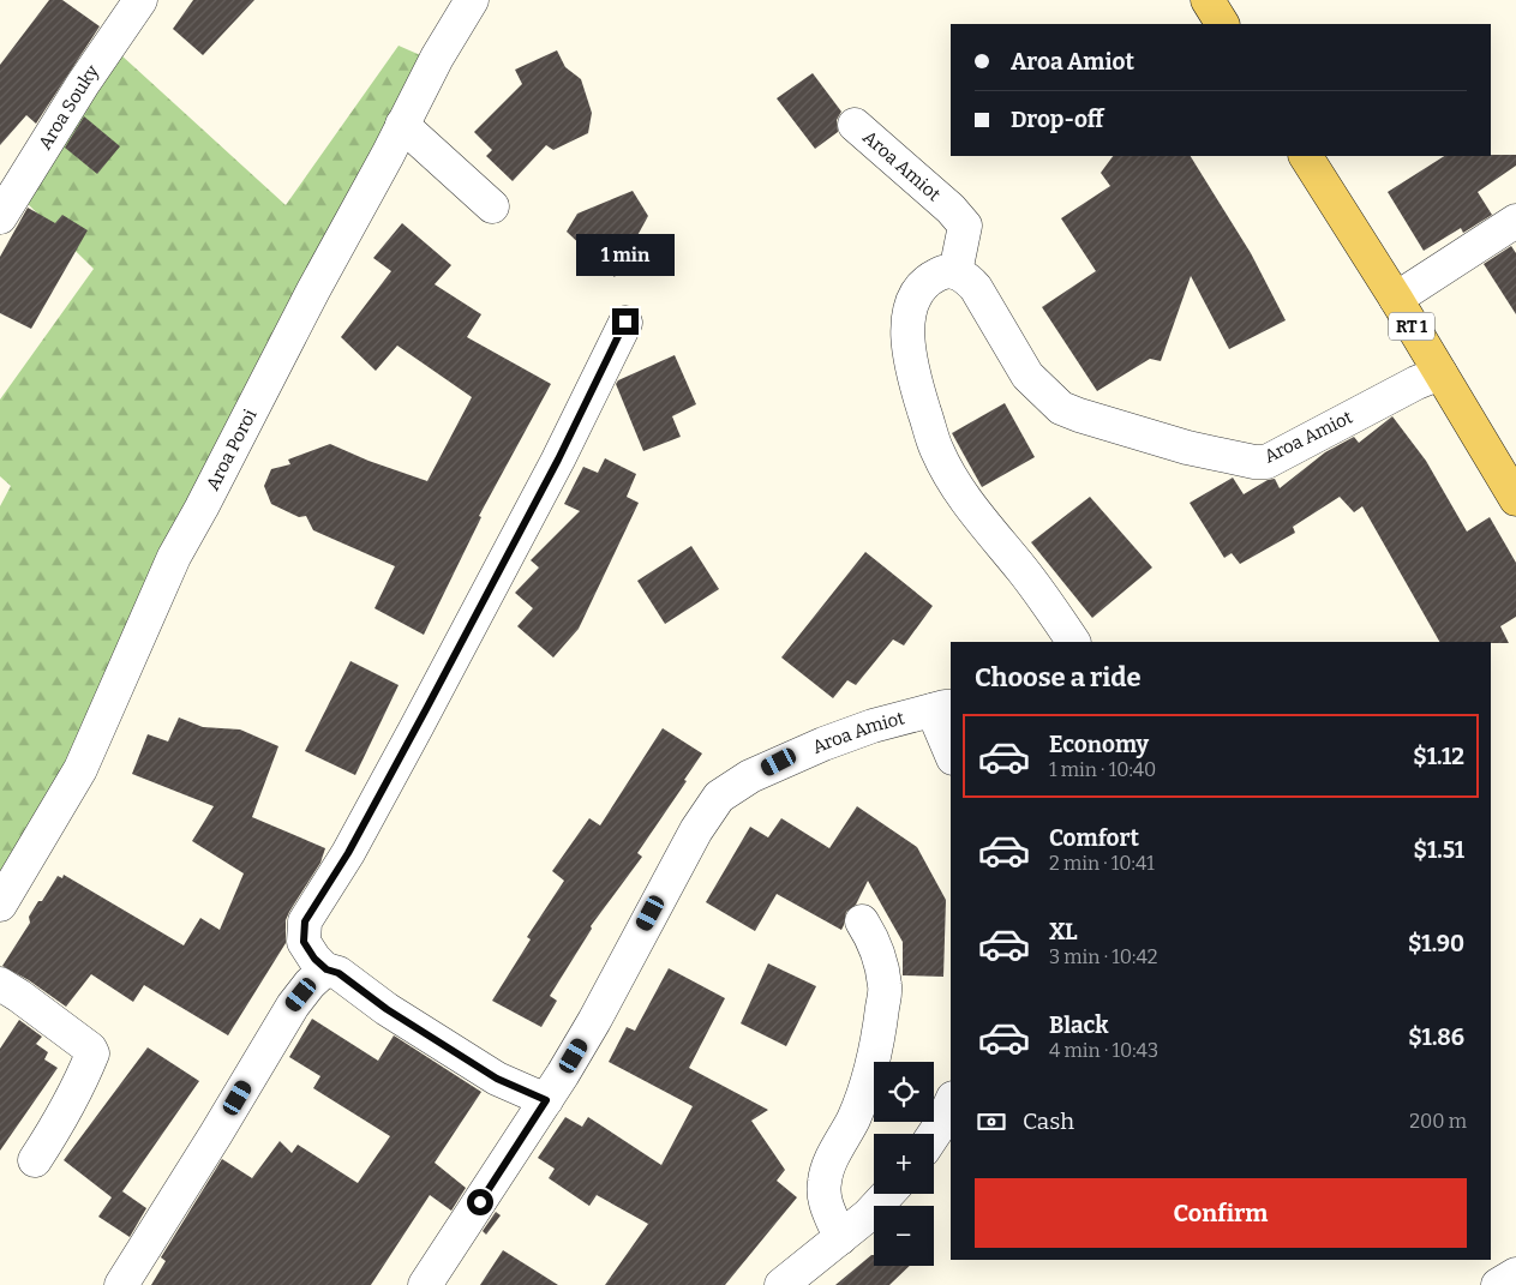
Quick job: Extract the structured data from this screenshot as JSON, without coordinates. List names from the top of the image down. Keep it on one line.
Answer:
{"streets":{"main road":["RT 1"],"street":["Aroa Souky","Aroa Amiot","Aroa Poroi"]},"crossings":[["Aroa Amiot","RT 1"]],"page":{"banner":["Aroa Amiot","Drop-off"],"bubble":"1 min","heading":"Choose a ride","list":[{"name":"Economy","note":"1 min · 10:40","value":"$1.12"},{"name":"Comfort","note":"2 min · 10:41","value":"$1.51"},{"name":"XL","note":"3 min · 10:42","value":"$1.90"},{"name":"Black","note":"4 min · 10:43","value":"$1.86"}],"map_buttons":["+","−"],"pay":["Cash","200 m"],"buttons":"Confirm"}}
